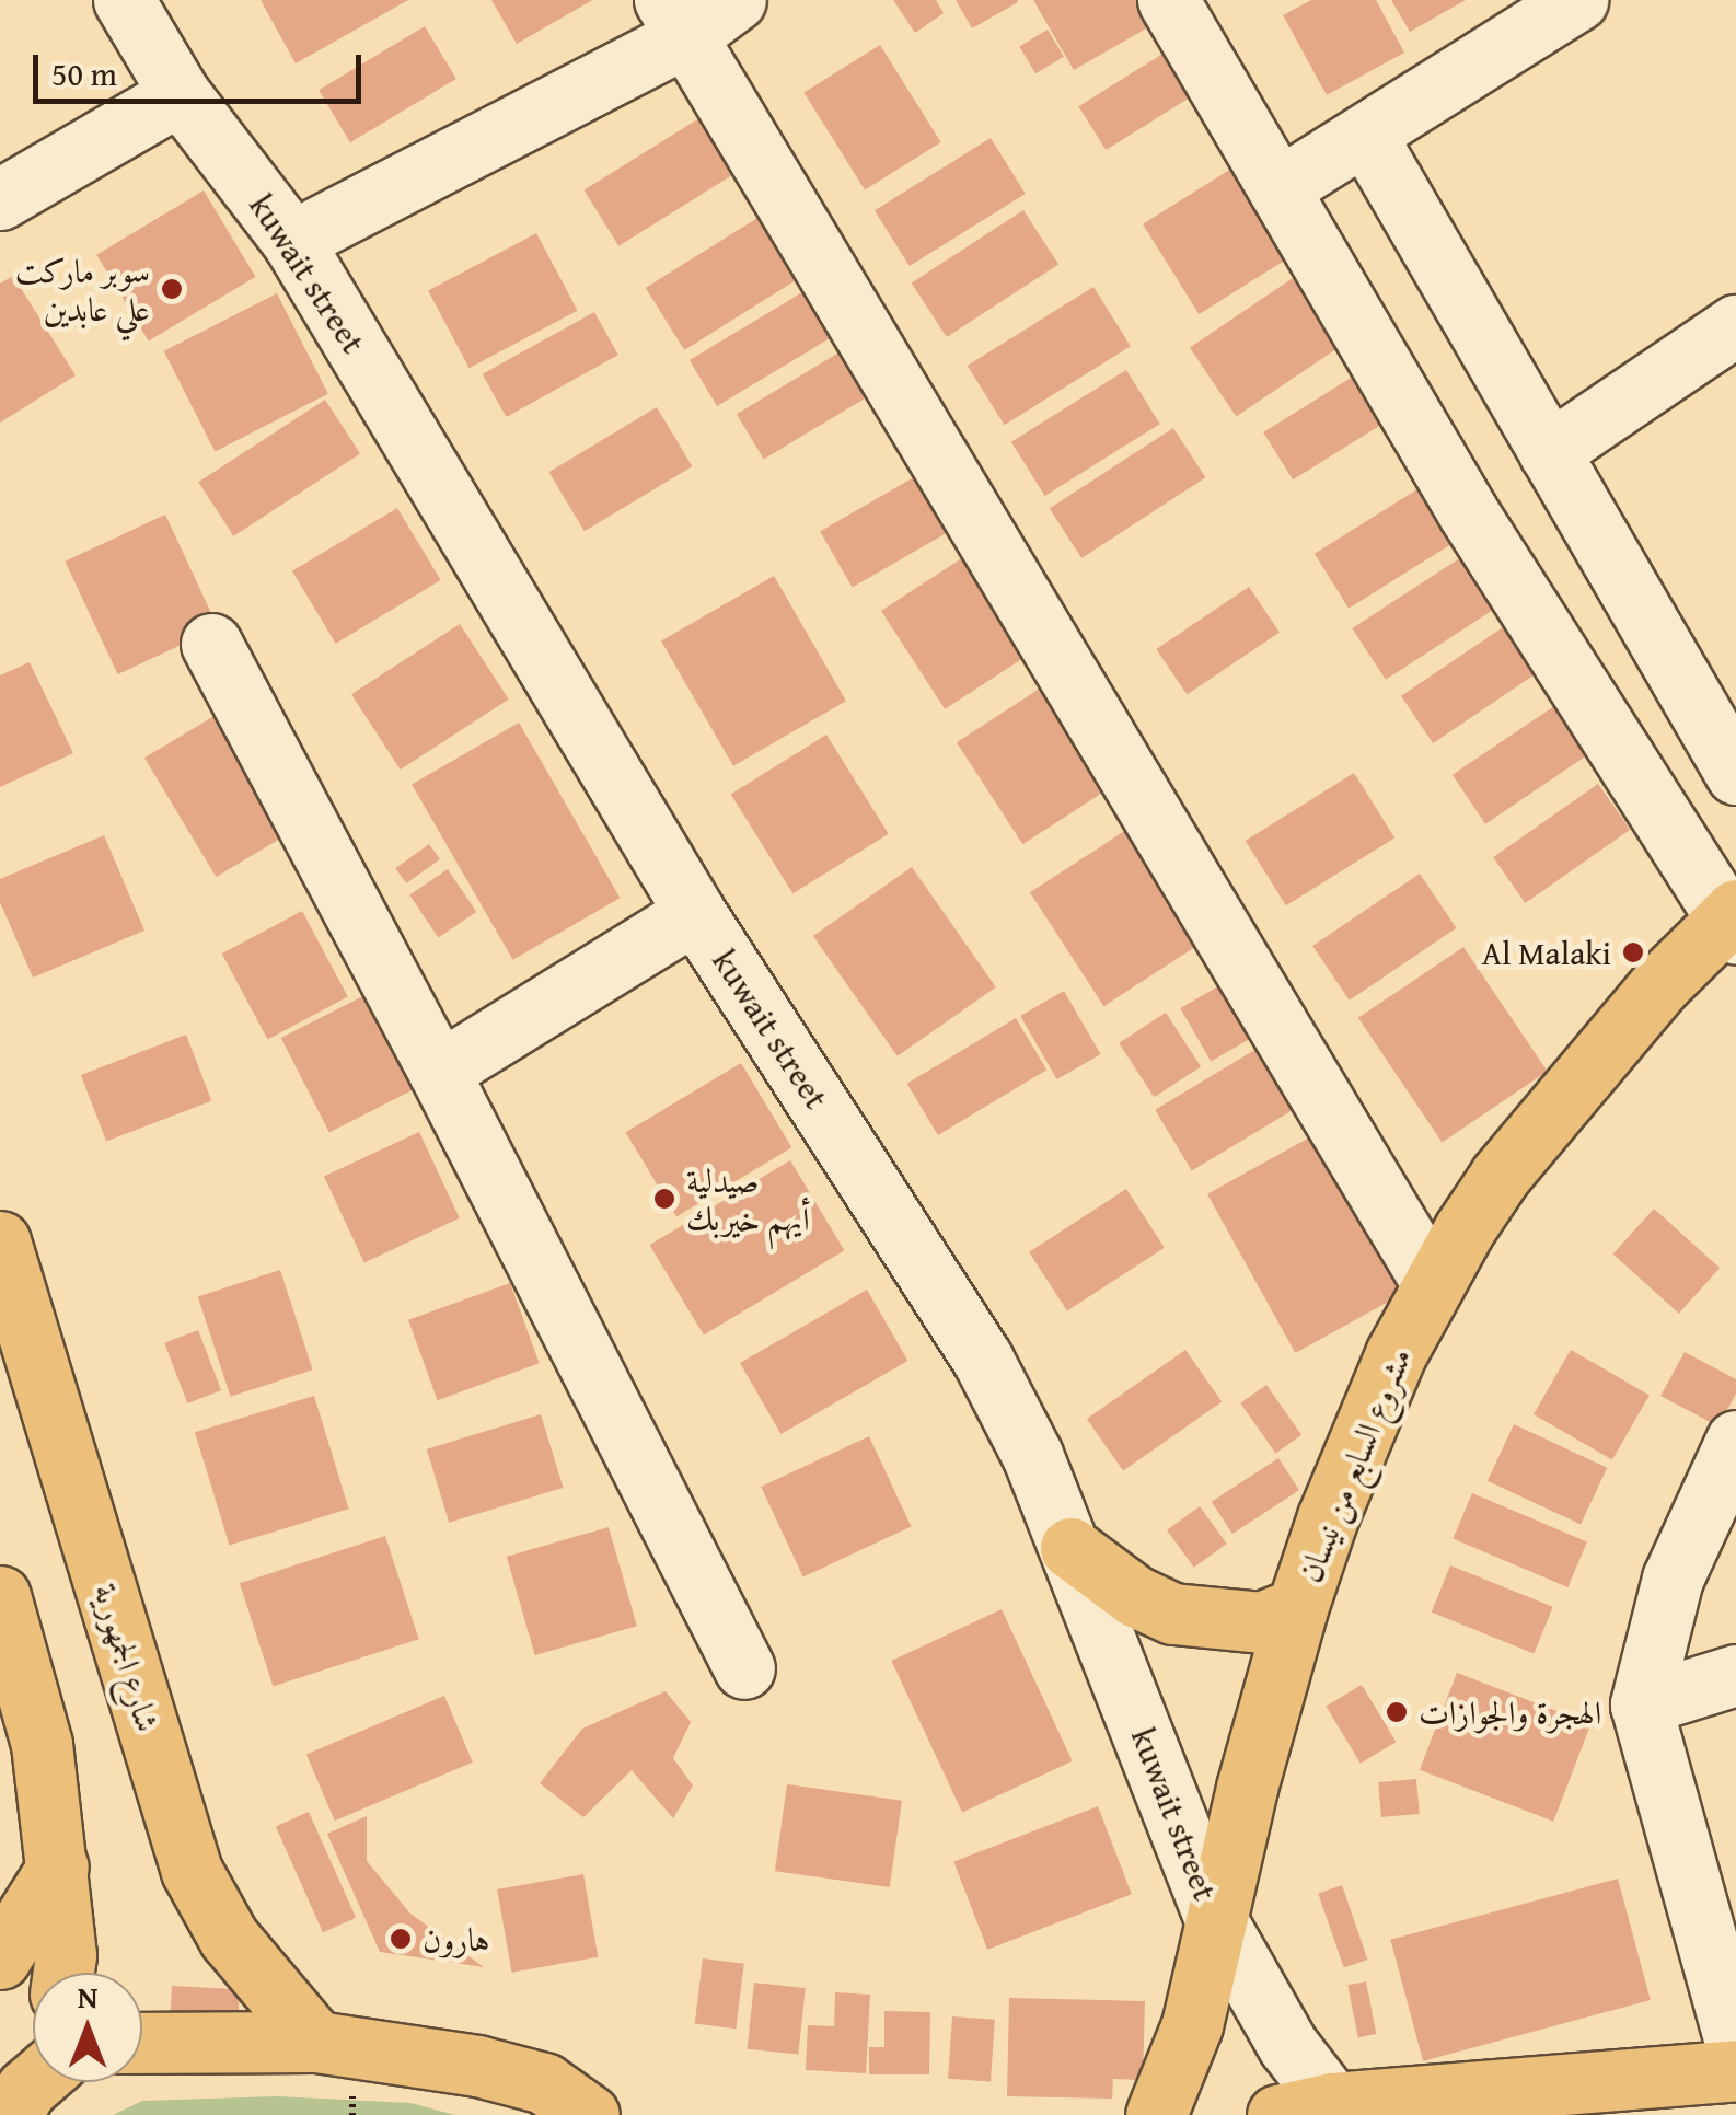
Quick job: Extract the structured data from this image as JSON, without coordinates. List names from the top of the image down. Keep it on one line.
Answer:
{"streets":{"main road":["مشروع السابع من نيسان","شارع الجمهورية"],"street":["kuwait street"]},"crossings":[["kuwait street","مشروع السابع من نيسان"]],"places":["سوبر ماركت علي عابدين","Al Malaki","صيدلية أيهم خيربك","الهجرة والجوازات","هارون"],"scale_bar":"50 m","north":"top"}
